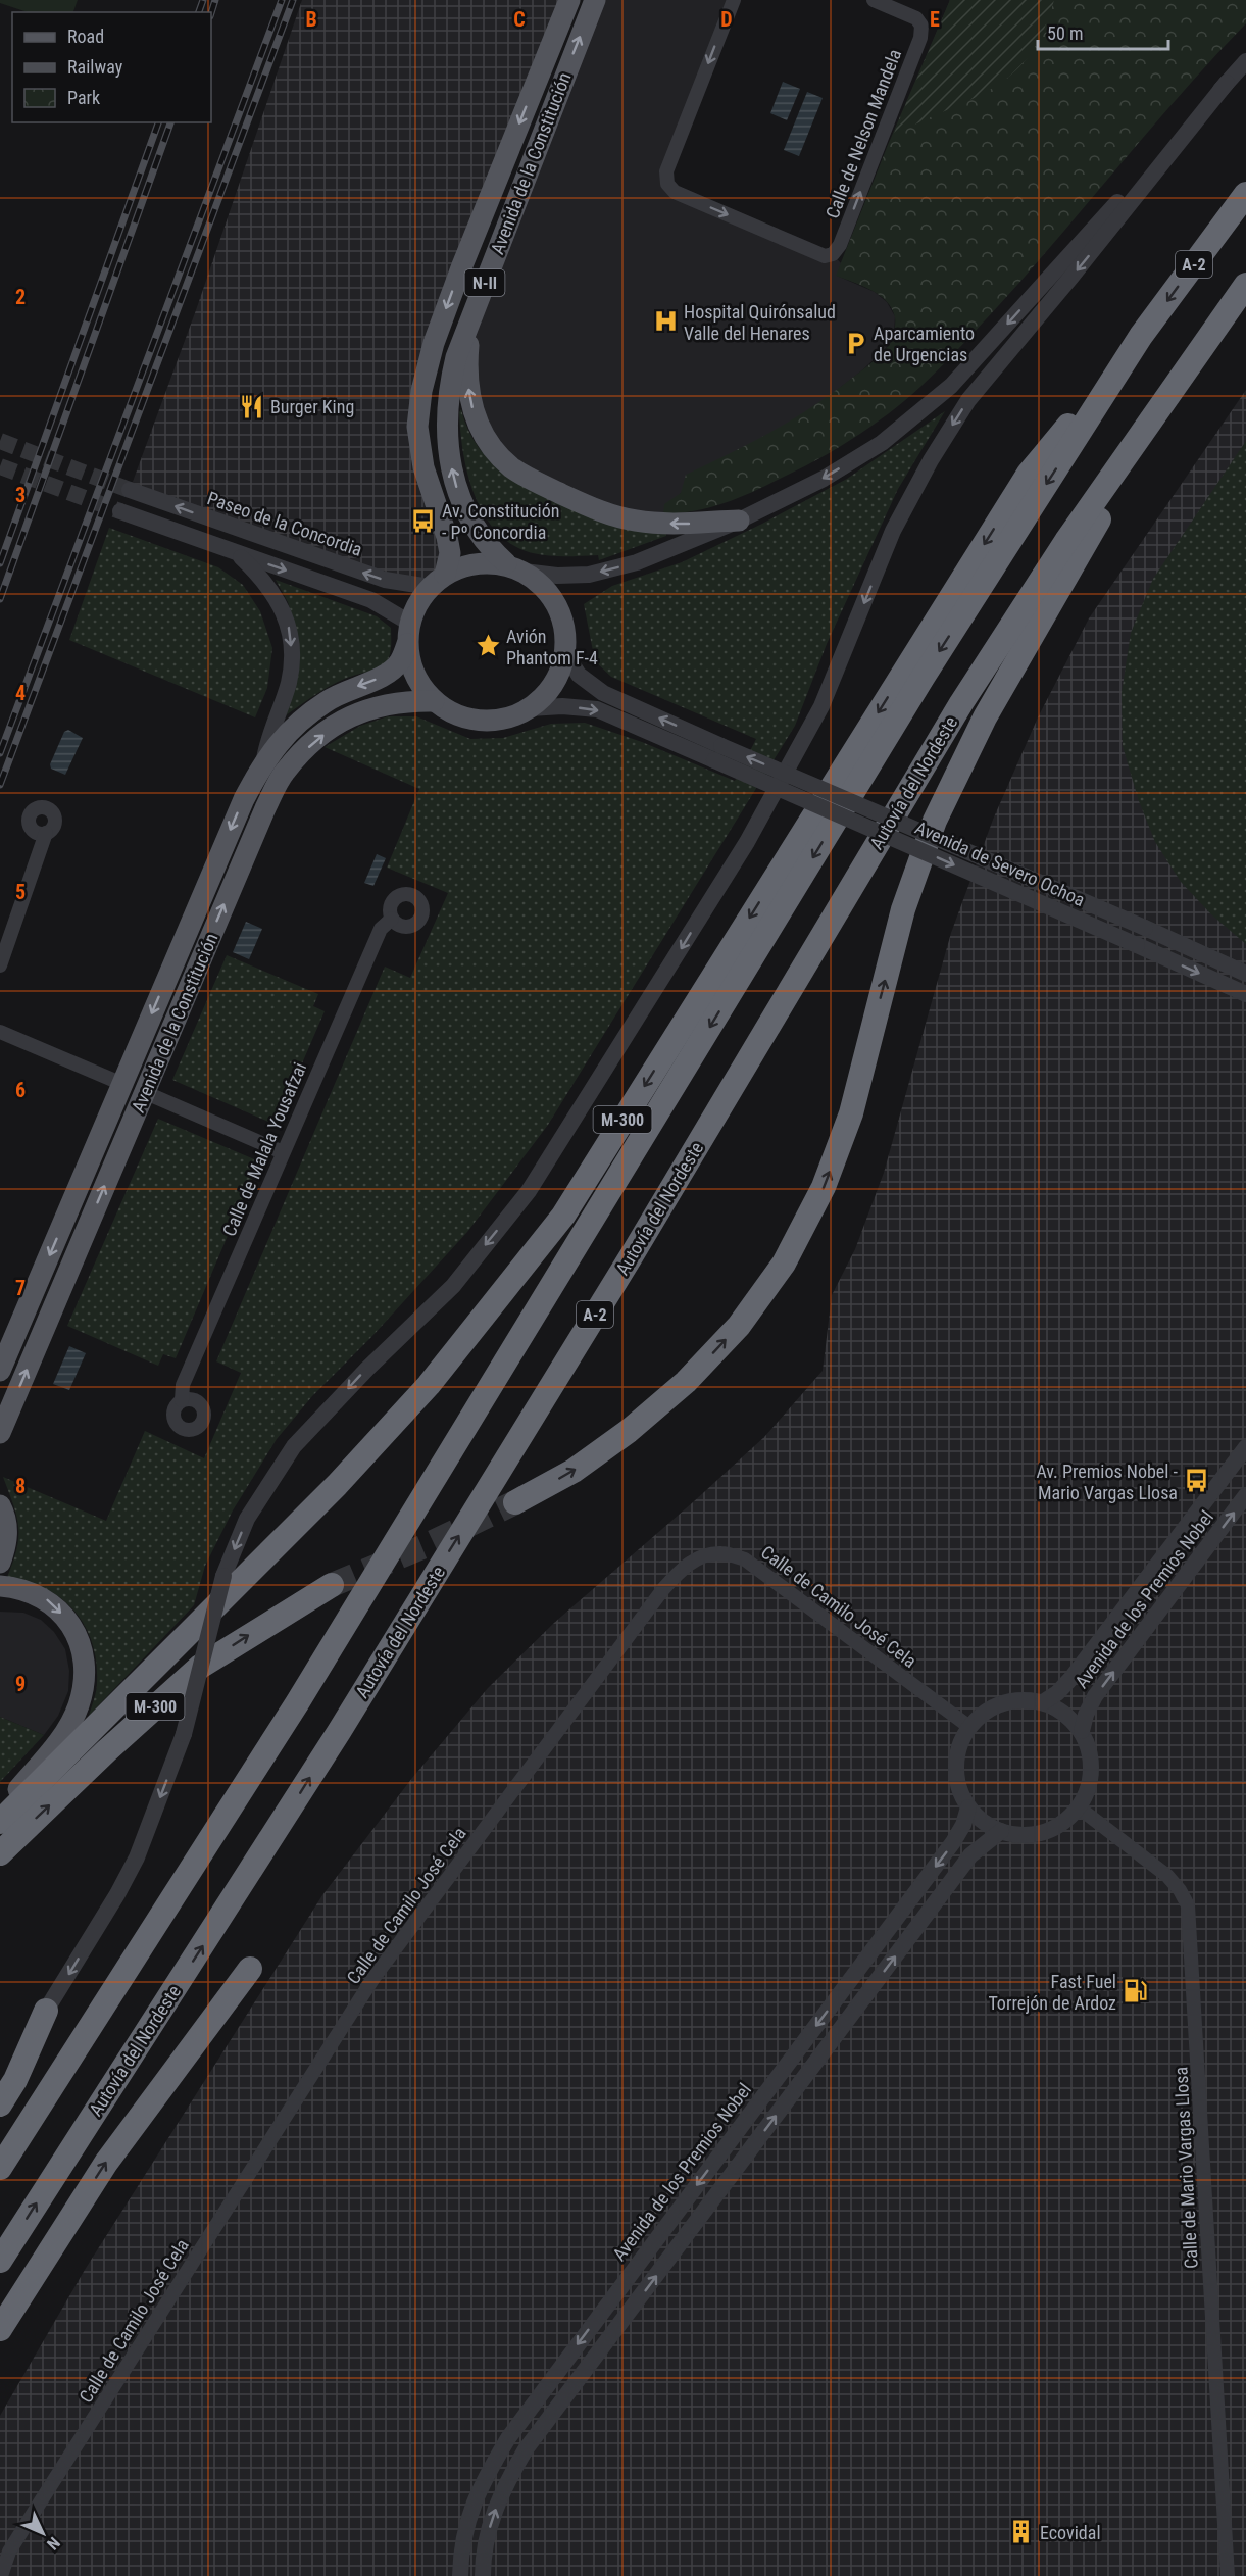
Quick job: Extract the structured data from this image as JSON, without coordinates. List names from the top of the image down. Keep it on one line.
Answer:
{"streets":{"highway":["A-2","Autovía del Nordeste","M-300"],"main road":["Avenida de la Constitución","N-II"],"street":["Calle de Nelson Mandela","Paseo de la Concordia","Avenida de Severo Ochoa","Calle de Malala Yousafzai","Avenida de los Premios Nobel","Calle de Camilo José Cela","Calle de Mario Vargas Llosa"]},"crossings":[["Avenida de la Constitución","N-II"],["Avenida de la Constitución","Paseo de la Concordia"],["Avenida de la Constitución","Avenida de Severo Ochoa"],["A-2","M-300"],["N-II","Paseo de la Concordia"],["N-II","Avenida de Severo Ochoa"],["Paseo de la Concordia","Avenida de Severo Ochoa"],["Avenida de los Premios Nobel","Calle de Camilo José Cela"],["Avenida de los Premios Nobel","Calle de Mario Vargas Llosa"],["Calle de Camilo José Cela","Calle de Mario Vargas Llosa"]],"places":{"hospital":["Hospital Quirónsalud Valle del Henares"],"parking":["Aparcamiento de Urgencias"],"restaurant":["Burger King"],"bus stop":["Av. Constitución - Pº Concordia","Av. Premios Nobel - Mario Vargas Llosa"],"place":["Avión Phantom F-4"],"fuel station":["Fast Fuel Torrejón de Ardoz"],"building":["Ecovidal"]},"legend":["Road","Railway","Park"],"scale_bar":"50 m","north":"bottom right","grid":{"columns":["B","C","D","E"],"rows":["2","3","4","5","6","7","8","9"]}}
